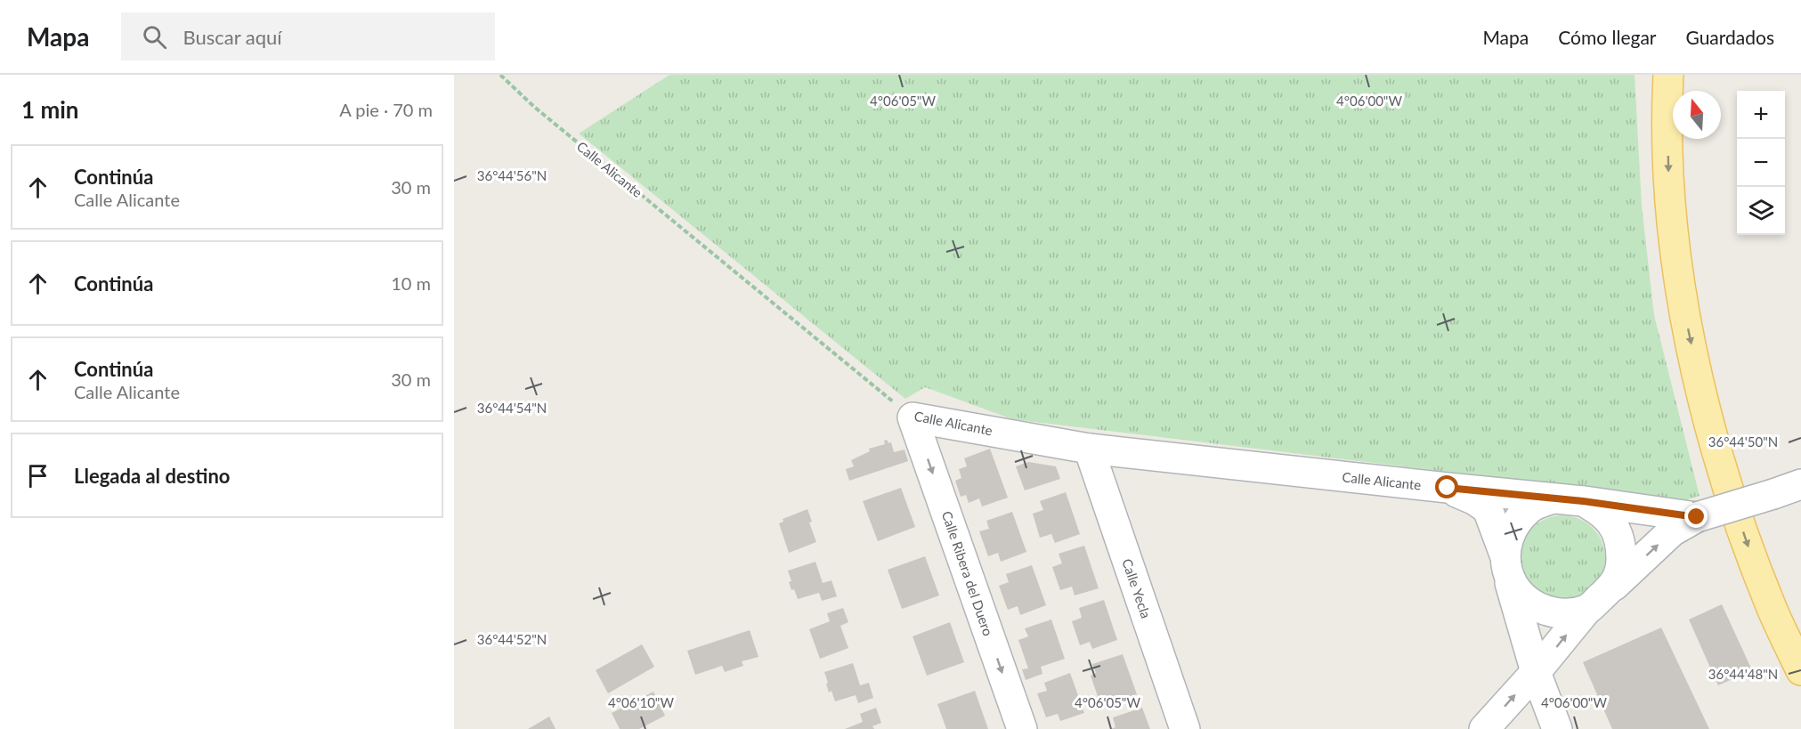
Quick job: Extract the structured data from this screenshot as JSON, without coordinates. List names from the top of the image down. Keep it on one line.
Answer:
{"streets":{"street":["Calle Alicante","Calle Ribera del Duero","Calle Yecla"]},"crossings":[["Calle Alicante","Calle Ribera del Duero"],["Calle Alicante","Calle Yecla"]],"one_way":["Calle Ribera del Duero"],"north":"top","page":{"header":"Mapa","search":"Buscar aquí","nav":["Mapa","Cómo llegar","Guardados"],"heading":["1 min","A pie · 70 m"],"map_buttons":["+","−"],"list":[["Continúa","Calle Alicante","30 m"],["Continúa","10 m"],["Continúa","Calle Alicante","30 m"],"Llegada al destino"]},"coordinates":["4°06'05\"W","4°06'00\"W","36°44'56\"N","36°44'54\"N","36°44'50\"N","36°44'52\"N","36°44'48\"N","4°06'10\"W"]}
